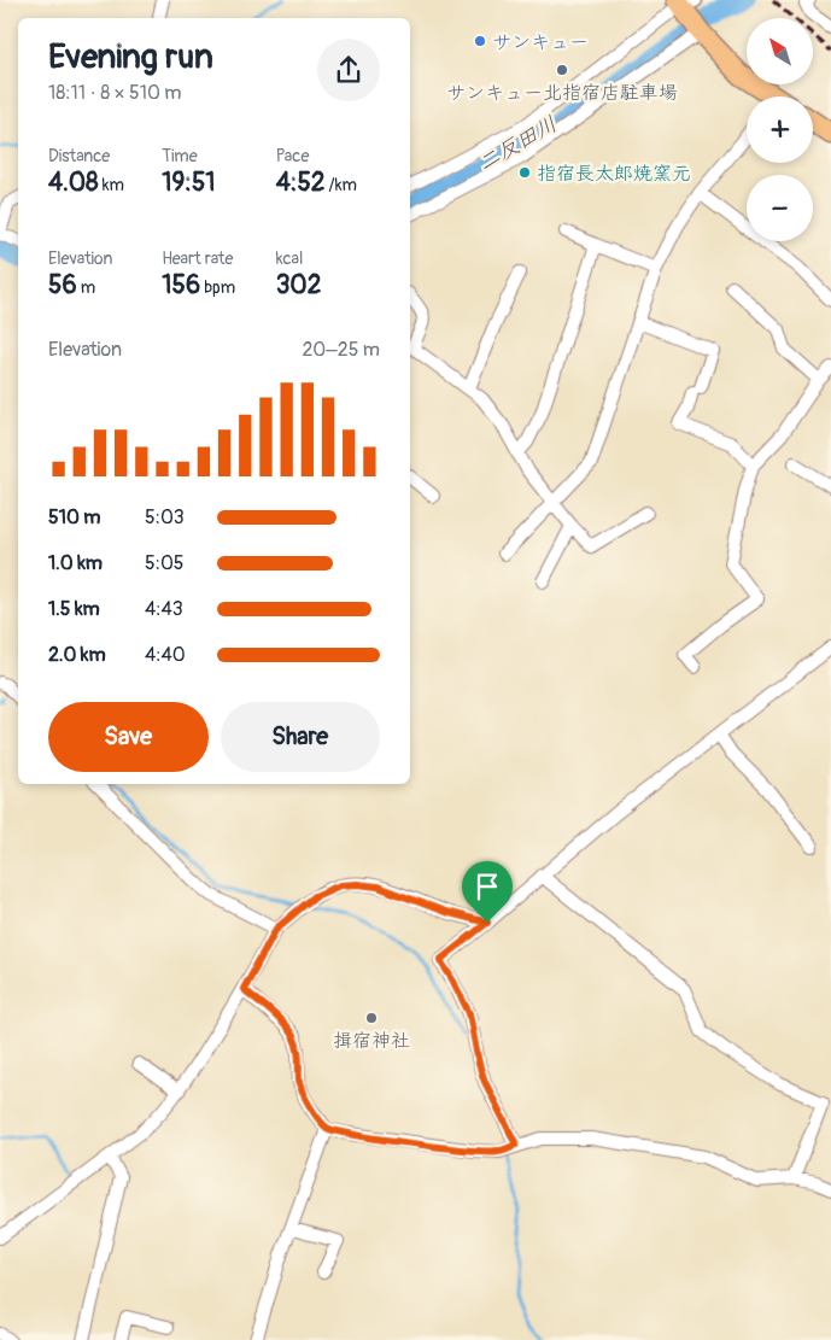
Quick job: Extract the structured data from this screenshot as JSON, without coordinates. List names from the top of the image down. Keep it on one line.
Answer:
{"water":["二反田川"],"places":["サンキュー","サンキュー北指宿店駐車場","指宿長太郎焼窯元","揖宿神社"],"north":"top left","page":{"map_buttons":["+","−"],"heading":["Evening run","18:11 · 8 × 510 m"],"stats":[["Distance","4.08 km"],["Time","19:51"],["Pace","4:52 /km"],["Elevation","56 m"],["Heart rate","156 bpm"],["kcal","302"]],"chart":["Elevation","20–25 m"],"list":[{"name":"510 m","note":"5:03"},{"name":"1.0 km","note":"5:05"},{"name":"1.5 km","note":"4:43"},{"name":"2.0 km","note":"4:40"}],"buttons":["Save","Share"]}}
